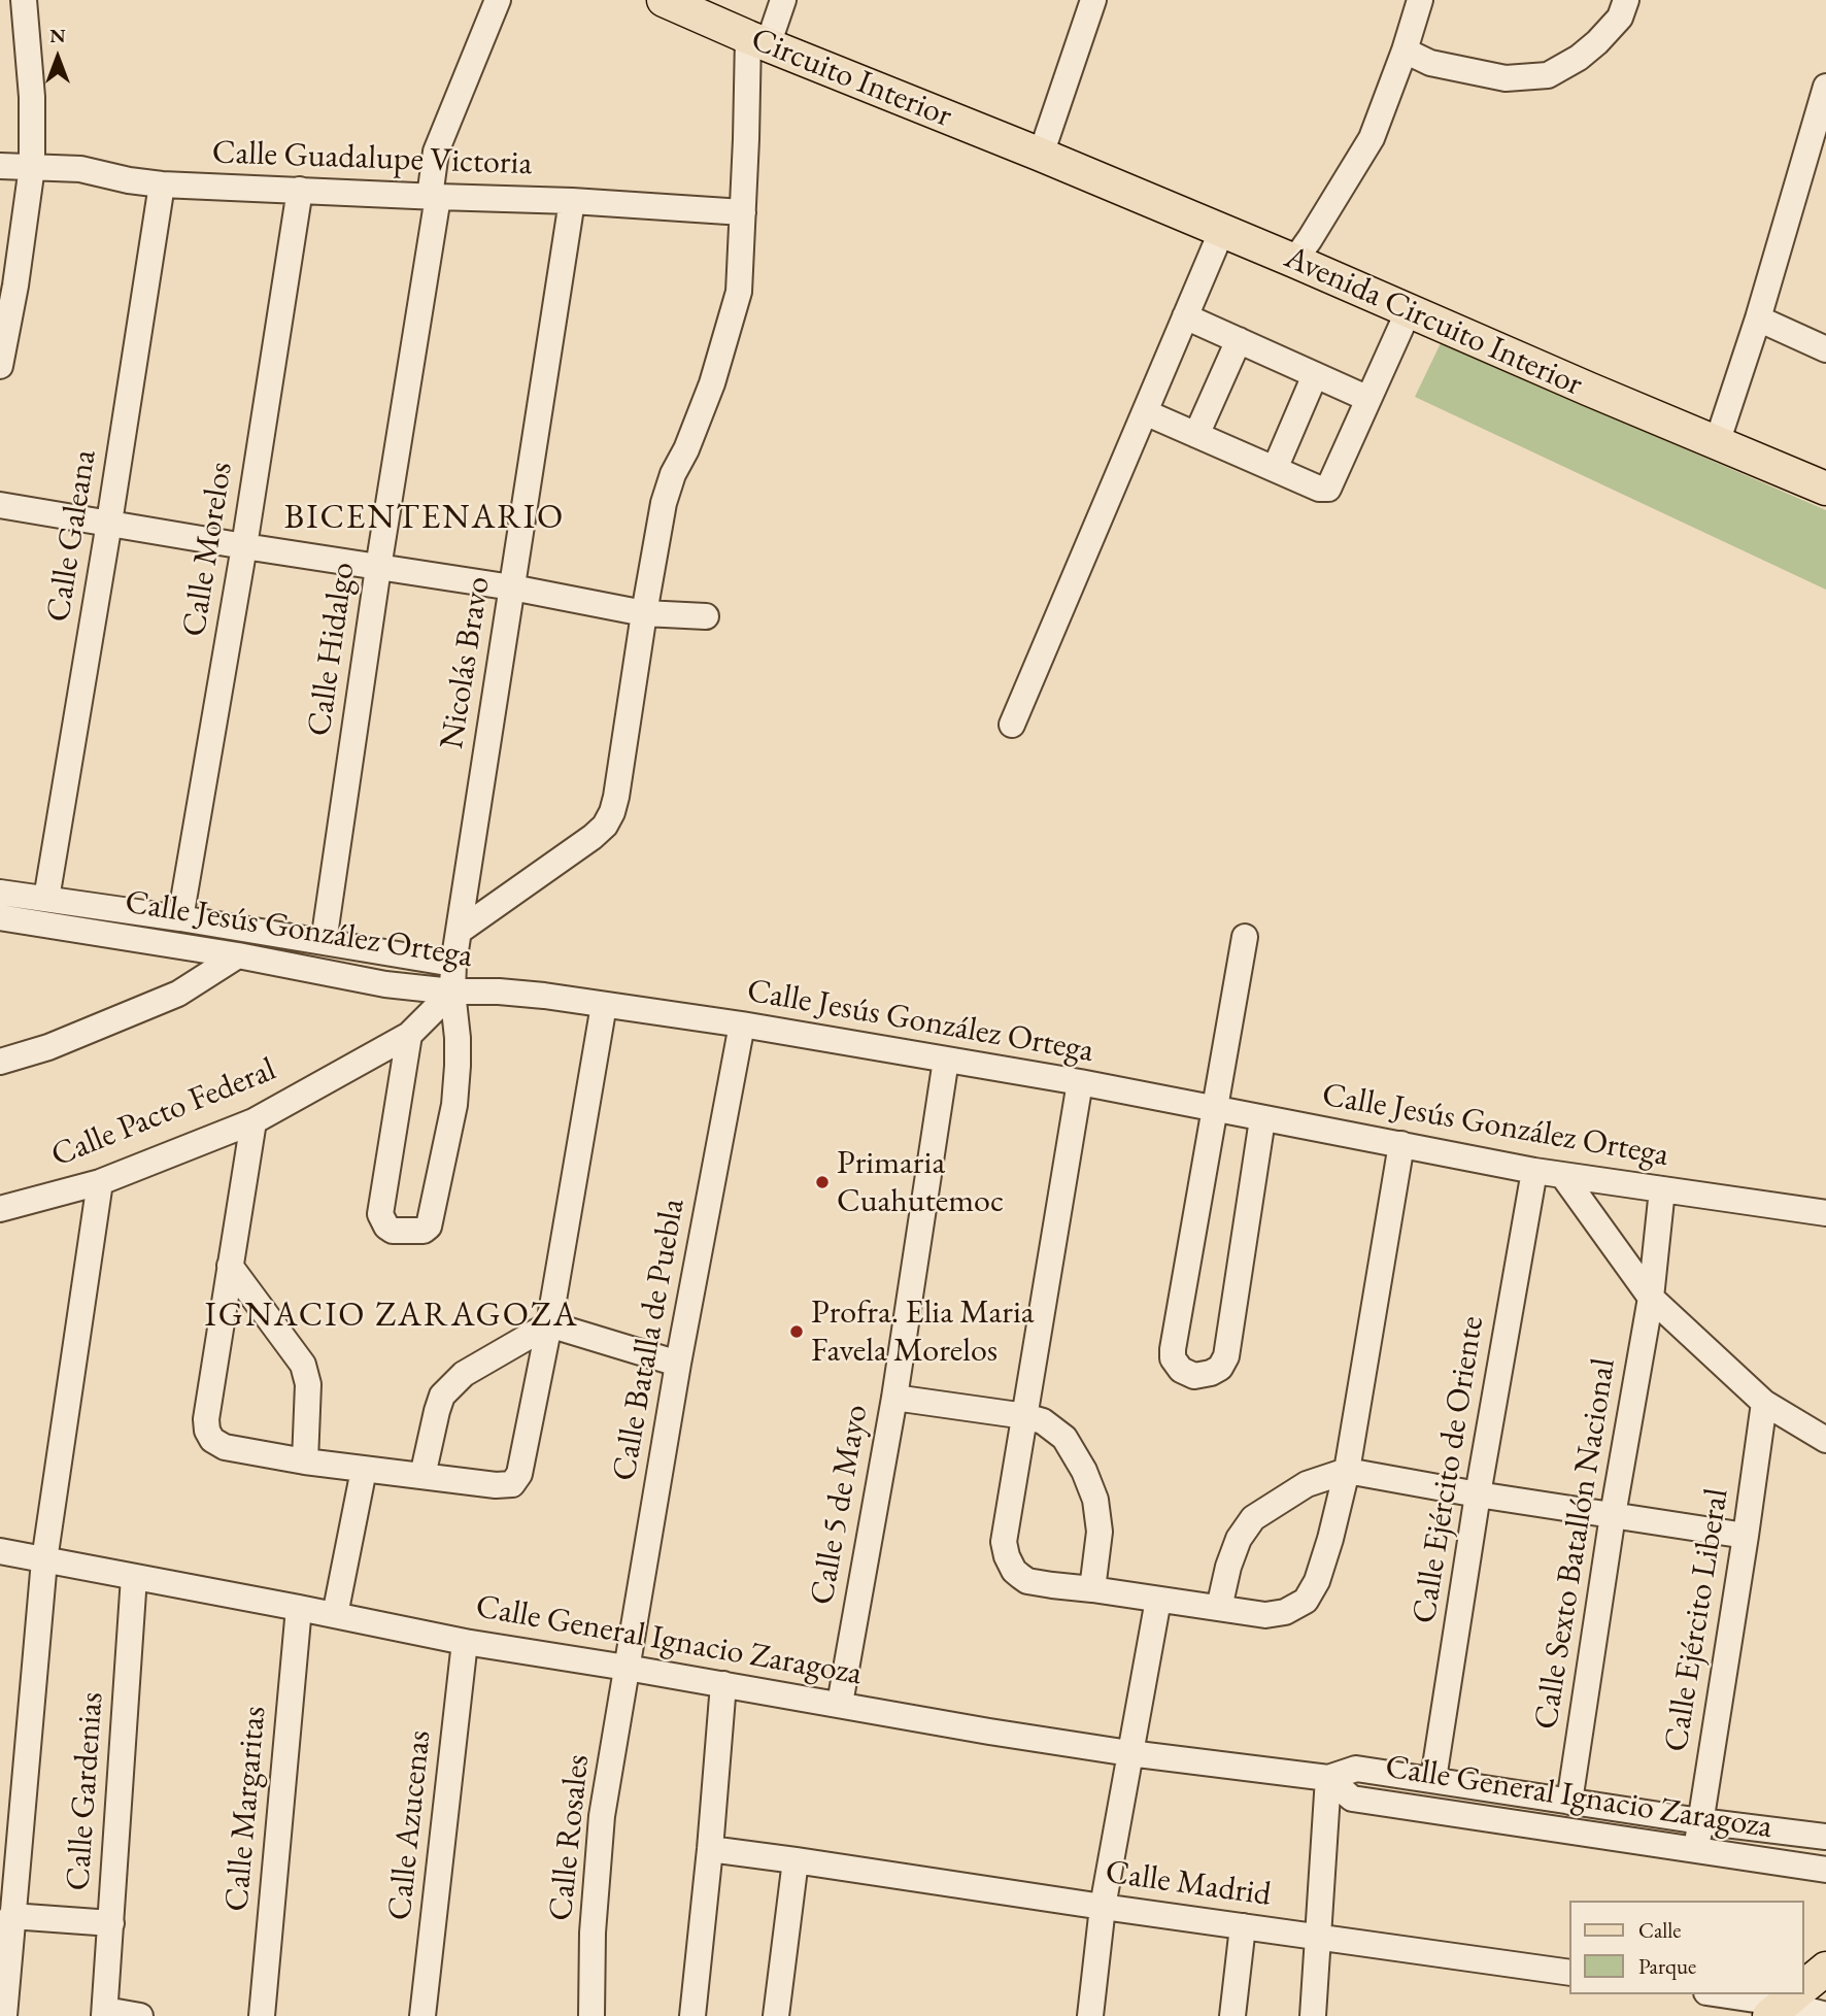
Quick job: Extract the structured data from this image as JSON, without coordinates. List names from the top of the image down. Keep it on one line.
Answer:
{"streets":{"main road":["Circuito Interior","Avenida Circuito Interior"],"street":["Calle Guadalupe Victoria","Calle Galeana","Calle Morelos","Calle Hidalgo","Nicolás Bravo","Calle Jesús González Ortega","Calle Pacto Federal","Calle Batalla de Puebla","Calle Ejército de Oriente","Calle 5 de Mayo","Calle Sexto Batallón Nacional","Calle Ejército Liberal","Calle General Ignacio Zaragoza","Calle Gardenias","Calle Margaritas","Calle Azucenas","Calle Rosales","Calle Madrid"]},"crossings":[["Circuito Interior","Avenida Circuito Interior"],["Calle Guadalupe Victoria","Calle Galeana"],["Calle Guadalupe Victoria","Calle Morelos"],["Calle Guadalupe Victoria","Calle Hidalgo"],["Calle Guadalupe Victoria","Nicolás Bravo"],["Calle Galeana","Calle Jesús González Ortega"],["Calle Morelos","Calle Jesús González Ortega"],["Calle Hidalgo","Calle Jesús González Ortega"],["Nicolás Bravo","Calle Jesús González Ortega"],["Nicolás Bravo","Calle Pacto Federal"],["Calle Jesús González Ortega","Calle Pacto Federal"],["Calle Jesús González Ortega","Calle Batalla de Puebla"],["Calle Jesús González Ortega","Calle Ejército de Oriente"],["Calle Jesús González Ortega","Calle 5 de Mayo"],["Calle Jesús González Ortega","Calle Sexto Batallón Nacional"],["Calle Batalla de Puebla","Calle General Ignacio Zaragoza"],["Calle Batalla de Puebla","Calle Rosales"],["Calle Ejército de Oriente","Calle General Ignacio Zaragoza"],["Calle 5 de Mayo","Calle General Ignacio Zaragoza"],["Calle Sexto Batallón Nacional","Calle General Ignacio Zaragoza"],["Calle Ejército Liberal","Calle General Ignacio Zaragoza"],["Calle General Ignacio Zaragoza","Calle Gardenias"],["Calle General Ignacio Zaragoza","Calle Margaritas"],["Calle General Ignacio Zaragoza","Calle Azucenas"],["Calle General Ignacio Zaragoza","Calle Rosales"]],"districts":["BICENTENARIO","IGNACIO ZARAGOZA"],"places":["Primaria Cuahutemoc","Profra. Elia Maria Favela Morelos"],"legend":["Calle","Parque"],"north":"top"}
